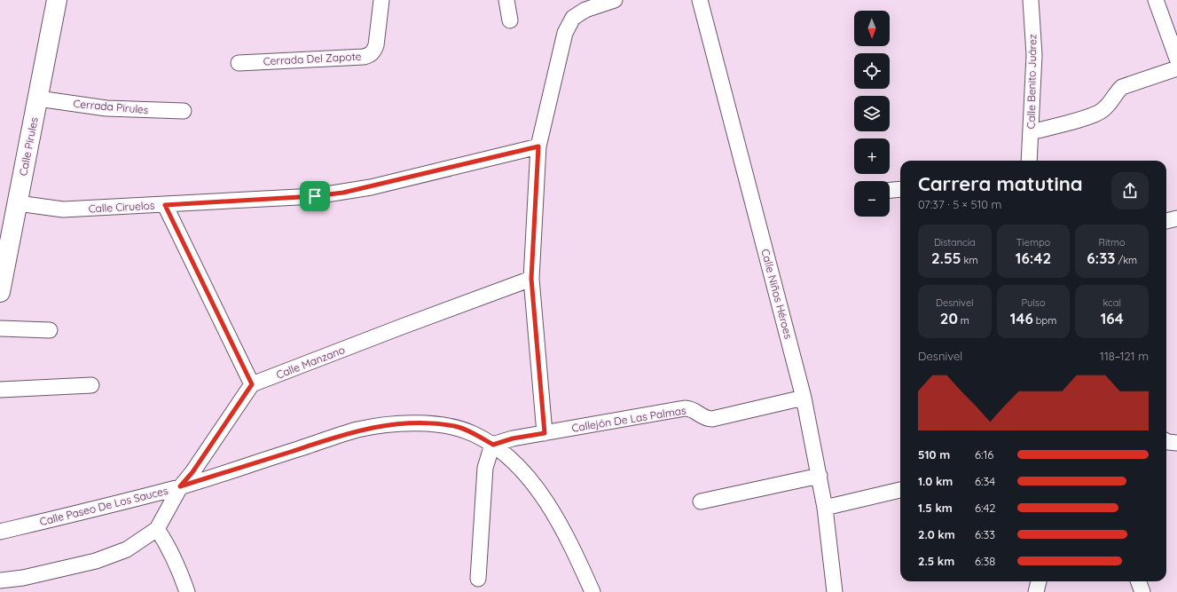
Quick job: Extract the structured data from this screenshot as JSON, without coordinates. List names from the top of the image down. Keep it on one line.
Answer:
{"streets":{"street":["Cerrada Del Zapote","Calle Benito Juárez","Cerrada Pirules","Calle Pirules","Calle Ciruelos","Calle Niños Héroes","Calle Manzano","Callejón De Las Palmas","Calle Paseo De Los Sauces"]},"crossings":[["Cerrada Pirules","Calle Pirules"],["Calle Pirules","Calle Ciruelos"],["Calle Niños Héroes","Callejón De Las Palmas"],["Callejón De Las Palmas","Calle Paseo De Los Sauces"]],"north":"bottom","page":{"map_buttons":["+","−"],"heading":["Carrera matutina","07:37 · 5 × 510 m"],"stats":[["Distancia","2.55 km"],["Tiempo","16:42"],["Ritmo","6:33 /km"],["Desnivel","20 m"],["Pulso","146 bpm"],["kcal","164"]],"chart":["Desnivel","118–121 m"],"list":[{"name":"510 m","note":"6:16"},{"name":"1.0 km","note":"6:34"},{"name":"1.5 km","note":"6:42"},{"name":"2.0 km","note":"6:33"},{"name":"2.5 km","note":"6:38"}]}}
